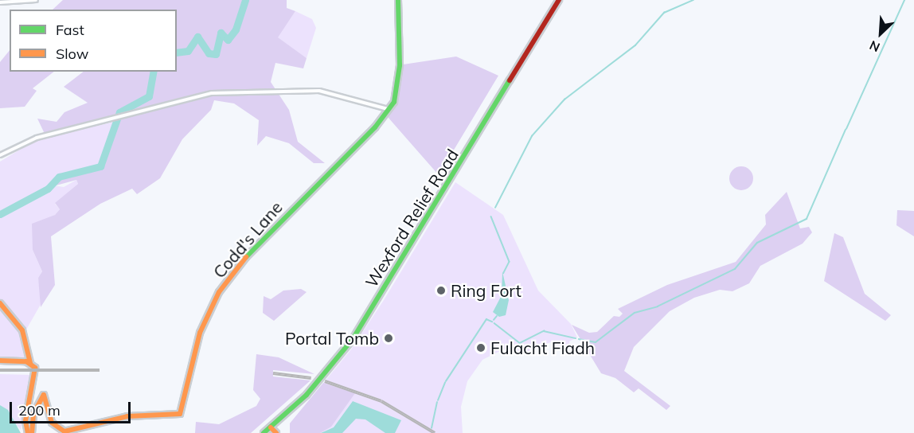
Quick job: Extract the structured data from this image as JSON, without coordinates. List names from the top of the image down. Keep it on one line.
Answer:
{"streets":{"main road":["Wexford Relief Road","Codd's Lane"]},"places":["Ring Fort","Portal Tomb","Fulacht Fiadh"],"legend":["Fast","Slow"],"scale_bar":"200 m","north":"bottom left"}
